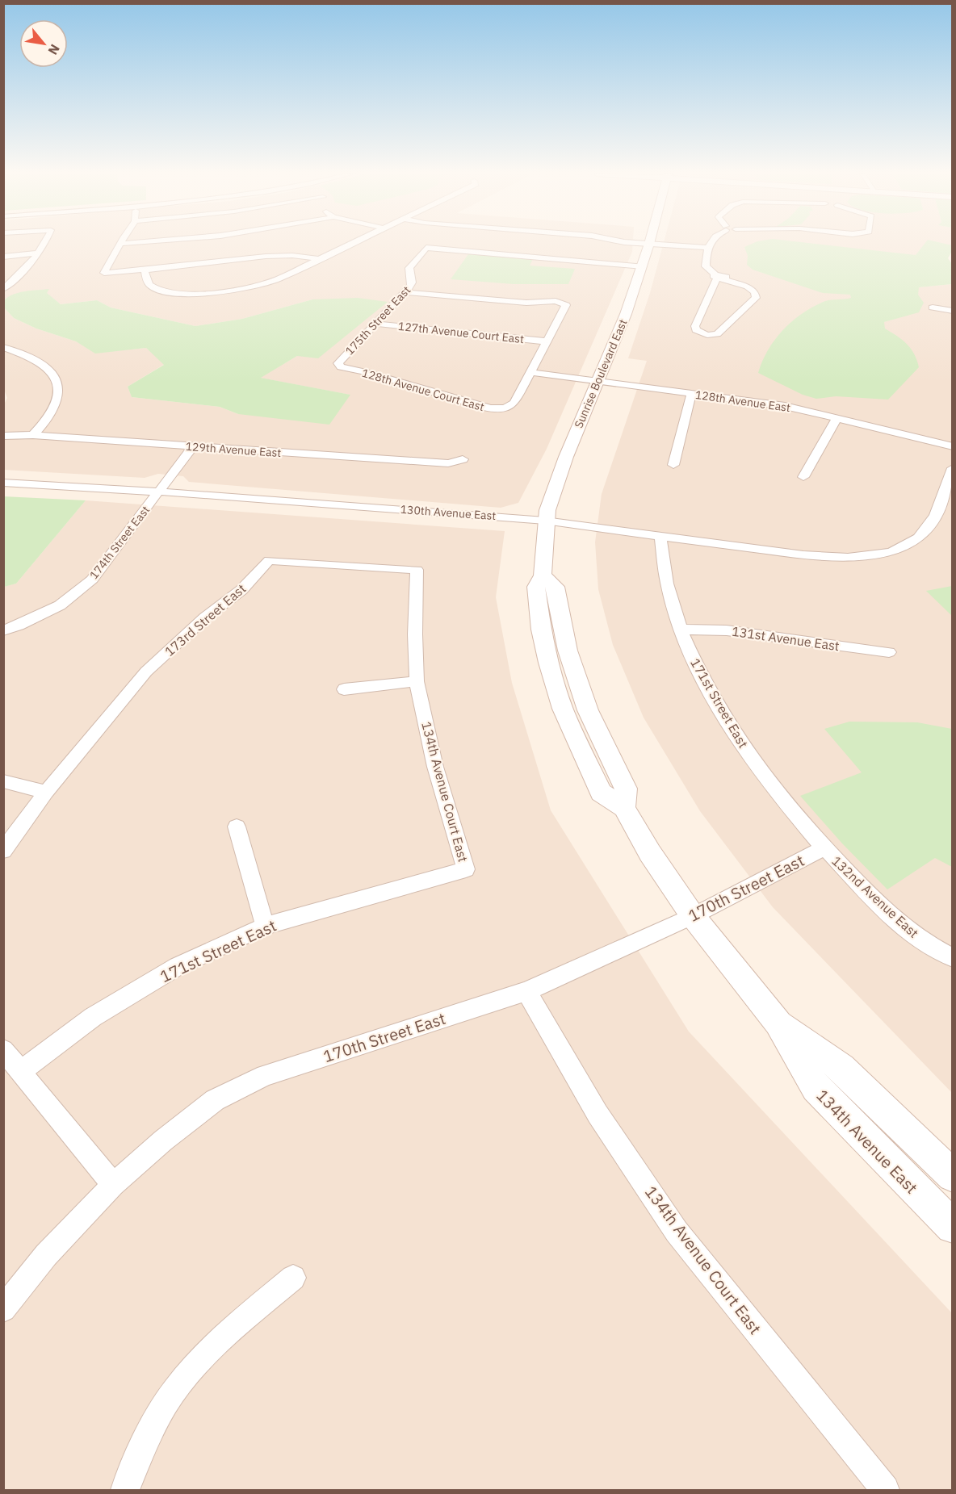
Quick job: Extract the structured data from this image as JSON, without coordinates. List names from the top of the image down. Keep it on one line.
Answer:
{"streets":{"street":["175th Street East","127th Avenue Court East","Sunrise Boulevard East","128th Avenue Court East","128th Avenue East","129th Avenue East","130th Avenue East","174th Street East","173rd Street East","131st Avenue East","171st Street East","134th Avenue Court East","170th Street East","132nd Avenue East","134th Avenue East"]},"crossings":[["175th Street East","127th Avenue Court East"],["175th Street East","Sunrise Boulevard East"],["175th Street East","128th Avenue Court East"],["Sunrise Boulevard East","128th Avenue East"],["Sunrise Boulevard East","130th Avenue East"],["Sunrise Boulevard East","170th Street East"],["Sunrise Boulevard East","134th Avenue East"],["128th Avenue Court East","128th Avenue East"],["129th Avenue East","174th Street East"],["130th Avenue East","174th Street East"],["130th Avenue East","171st Street East"],["173rd Street East","134th Avenue Court East"],["131st Avenue East","171st Street East"],["171st Street East","134th Avenue Court East"],["171st Street East","170th Street East"],["171st Street East","132nd Avenue East"],["134th Avenue Court East","170th Street East"],["170th Street East","132nd Avenue East"],["170th Street East","134th Avenue East"]],"north":"bottom right"}
